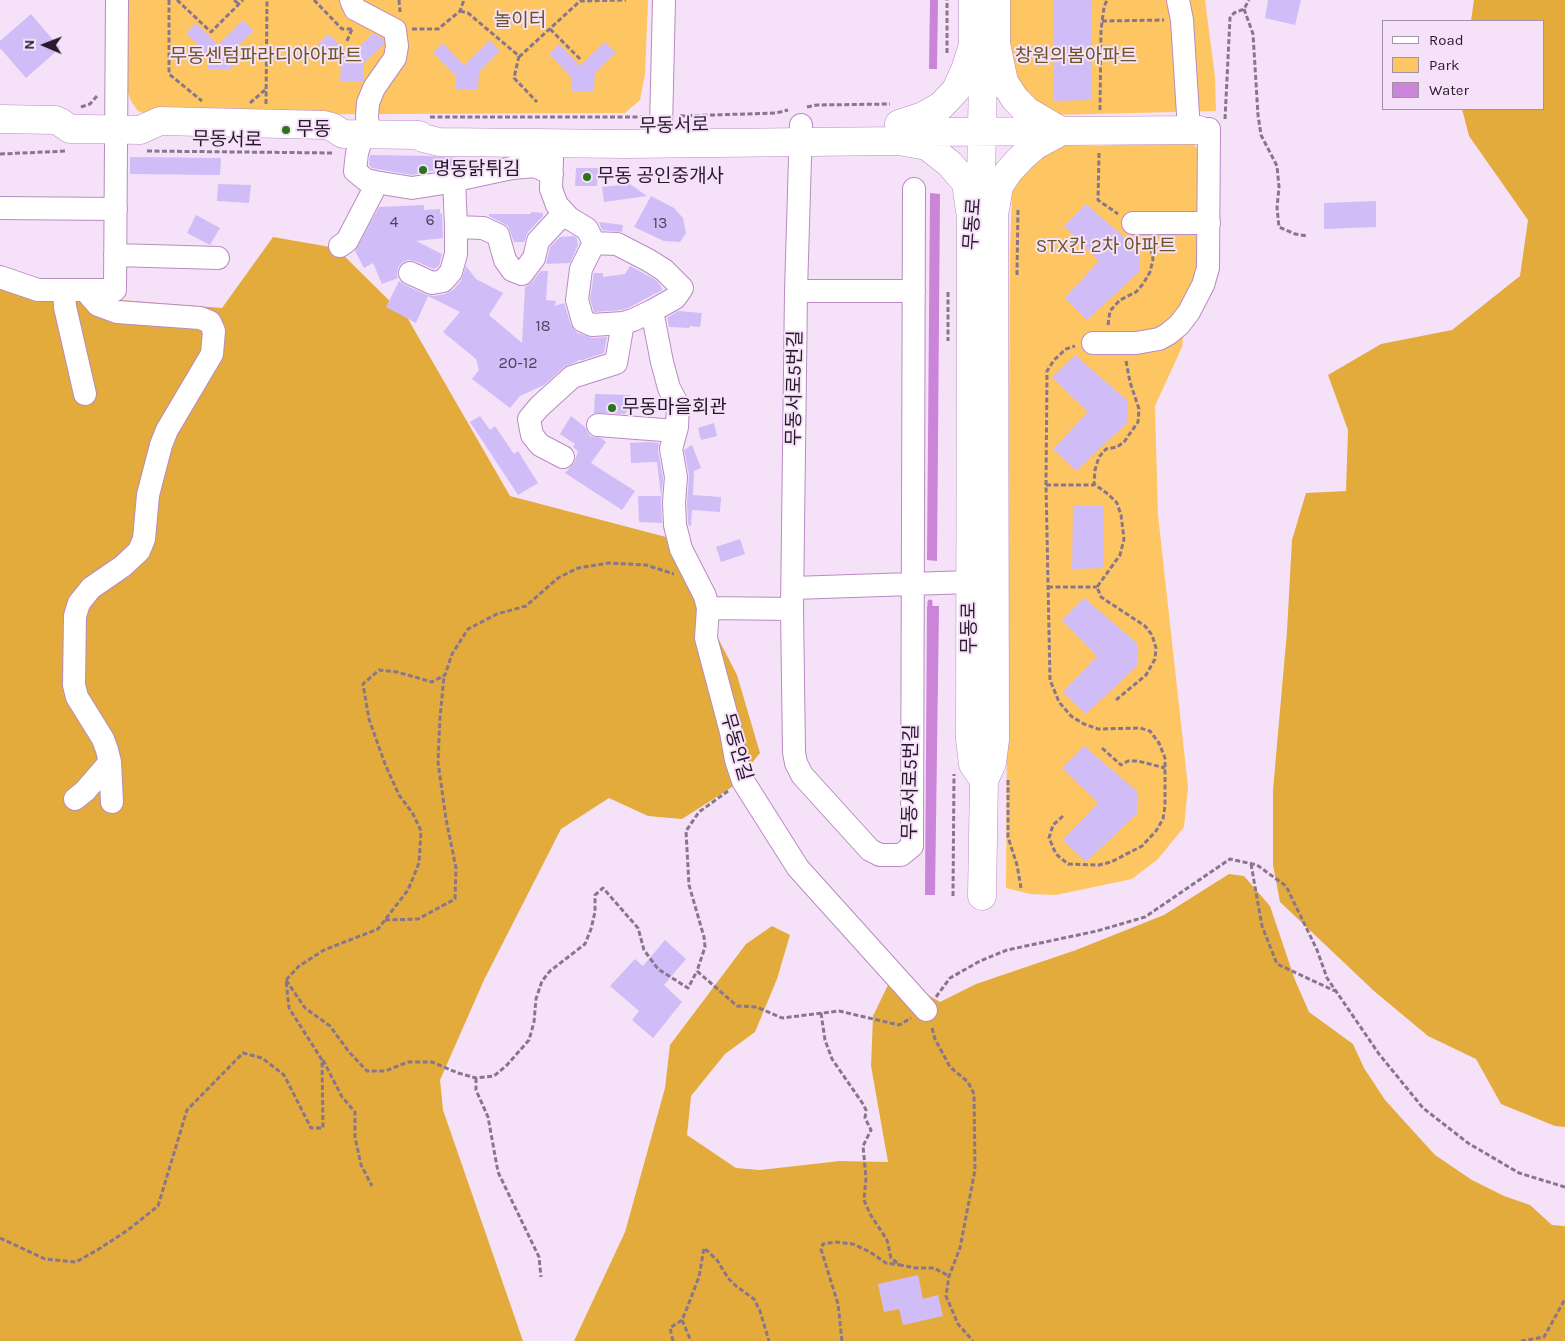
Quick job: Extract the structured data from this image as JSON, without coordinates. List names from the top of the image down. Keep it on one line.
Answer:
{"streets":{"main road":["무동서로","무동로"],"street":["무동서로5번길","무동안길"]},"crossings":[["무동서로","무동서로5번길"]],"parks":["놀이터","무동센텀파라디아아파트","창원의봄아파트","STX칸 2차 아파트"],"places":["무동","명동닭튀김","무동 공인중개사","무동마을회관"],"house_numbers":["6","4","13","18","20-12"],"legend":["Road","Park","Water"],"north":"left"}
